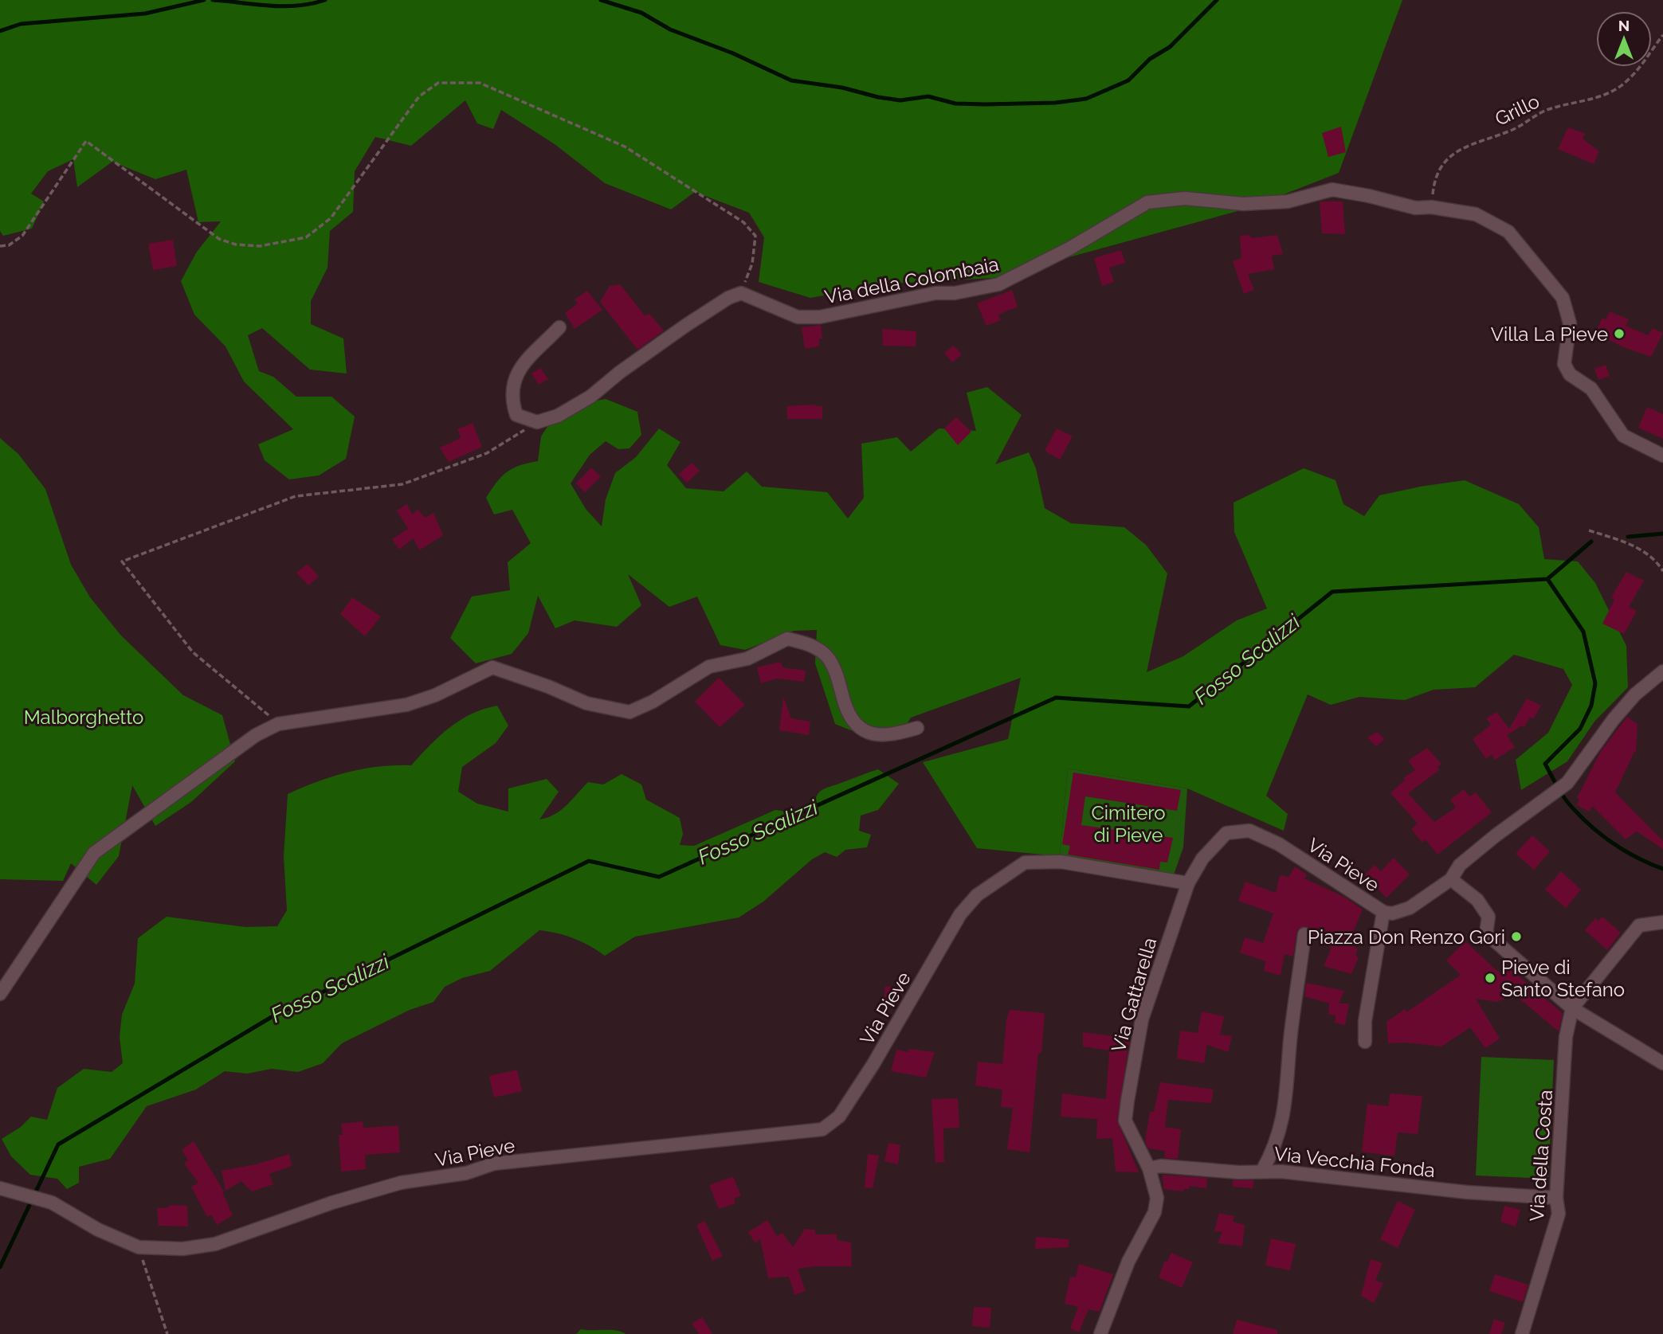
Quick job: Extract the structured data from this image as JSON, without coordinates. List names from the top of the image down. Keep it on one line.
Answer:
{"streets":{"street":["Via della Colombaia","Via Pieve","Via Gattarella","Via della Costa","Via Vecchia Fonda"],"path":["Grillo"]},"crossings":[["Grillo","Via della Colombaia"],["Via Pieve","Via Gattarella"],["Via Gattarella","Via Vecchia Fonda"],["Via della Costa","Via Vecchia Fonda"]],"water":["Fosso Scalizzi"],"parks":["Malborghetto","Cimitero di Pieve"],"places":["Villa La Pieve","Piazza Don Renzo Gori","Pieve di Santo Stefano"],"north":"top"}
